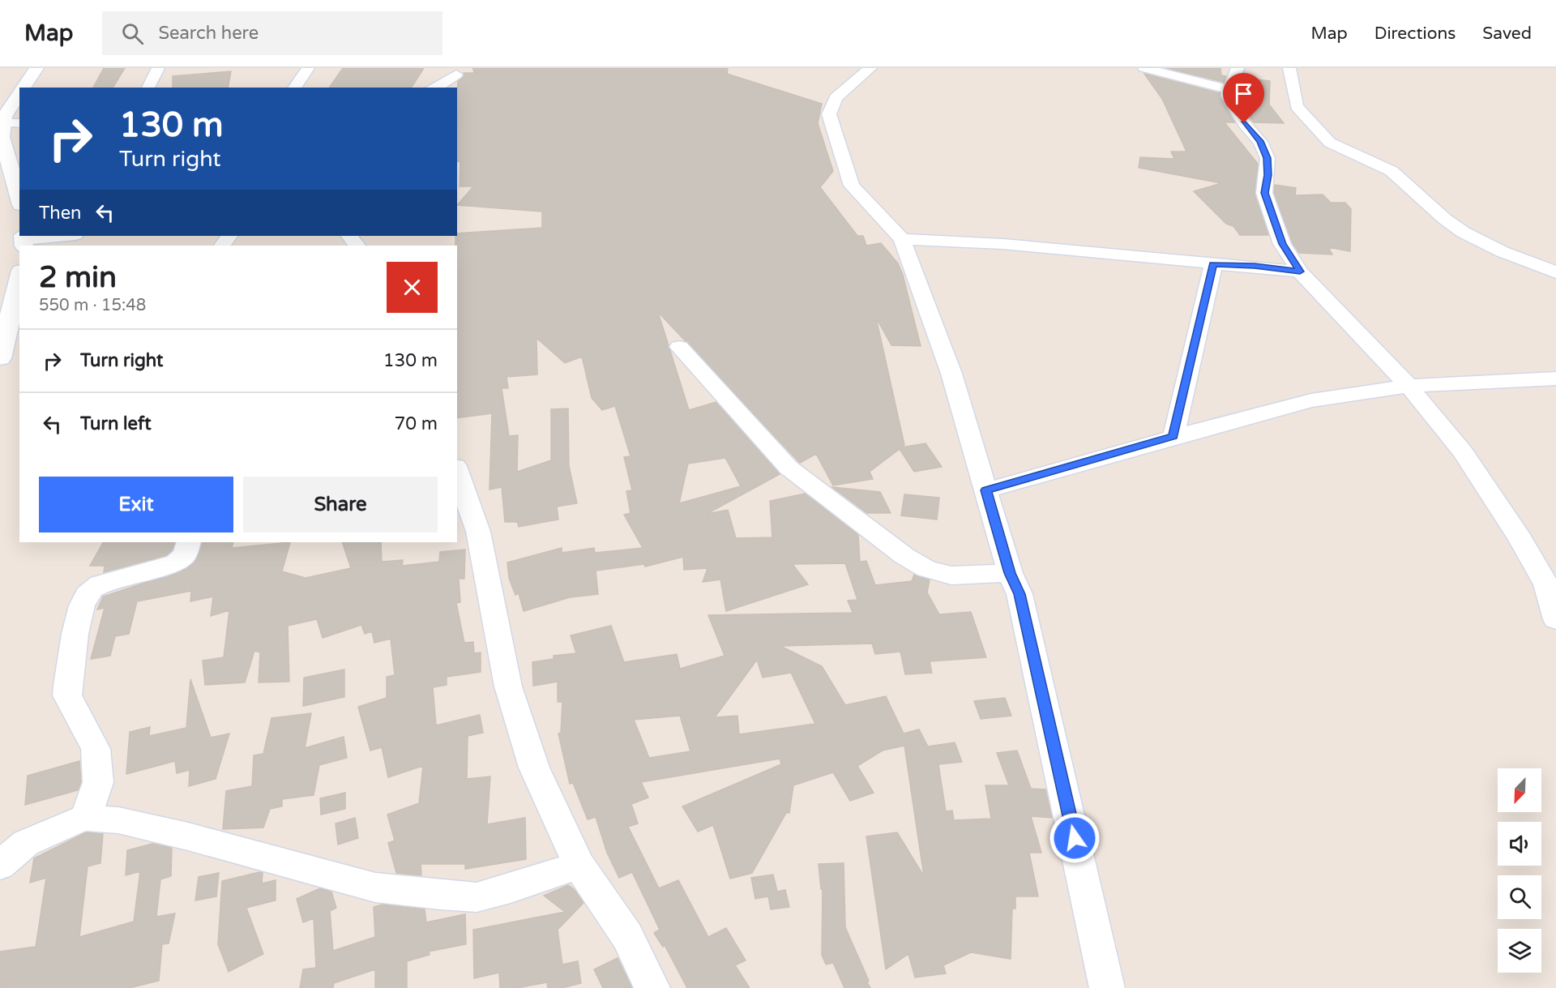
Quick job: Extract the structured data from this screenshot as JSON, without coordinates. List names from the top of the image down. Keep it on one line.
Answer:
{"north":"bottom left","page":{"header":"Map","search":"Search here","nav":["Map","Directions","Saved"],"turn":["130 m","Turn right"],"then":"Then","heading":["2 min","550 m · 15:48"],"list":[{"name":"Turn right","value":"130 m"},{"name":"Turn left","value":"70 m"}],"buttons":["Exit","Share"]}}
